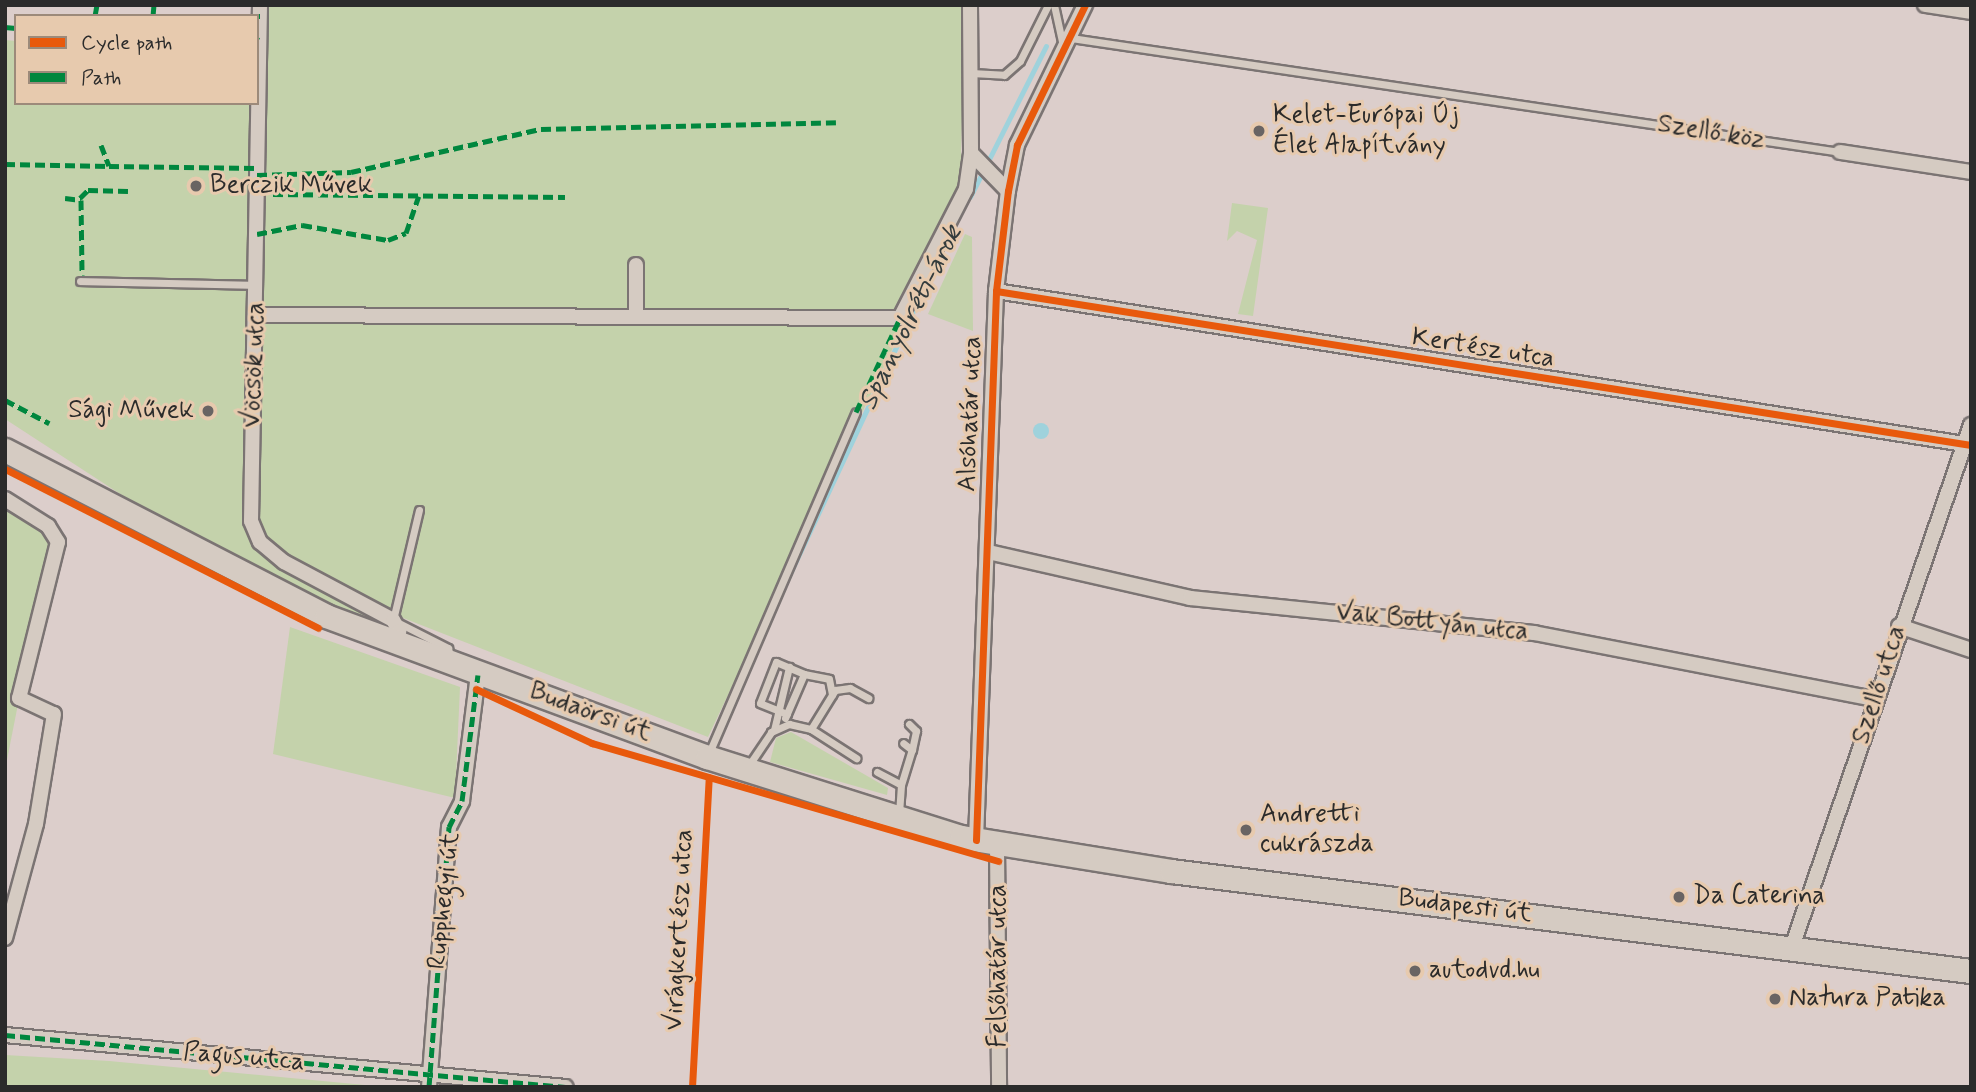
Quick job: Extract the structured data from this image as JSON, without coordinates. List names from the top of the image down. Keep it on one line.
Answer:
{"streets":{"main road":["Budaörsi út","Budapesti út"],"street":["Szellő köz","Kertész utca","Vöcsök utca","Alsóhatár utca","Vak Bottyán utca","Szellő utca","Rupphegyi út","Felsőhatár utca","Pagus utca"],"cycle path":["Virágkertész utca"]},"crossings":[["Szellő köz","Alsóhatár utca"],["Kertész utca","Alsóhatár utca"],["Kertész utca","Szellő utca"],["Alsóhatár utca","Vak Bottyán utca"],["Alsóhatár utca","Budaörsi út"],["Alsóhatár utca","Budapesti út"],["Alsóhatár utca","Felsőhatár utca"],["Vak Bottyán utca","Szellő utca"],["Szellő utca","Budapesti út"],["Budaörsi út","Rupphegyi út"],["Budaörsi út","Budapesti út"],["Budaörsi út","Felsőhatár utca"],["Rupphegyi út","Pagus utca"],["Budapesti út","Felsőhatár utca"]],"water":["Spanyolréti-árok"],"places":["Kelet-Európai Új Élet Alapítvány","Berczik Művek","Sági Művek","Andretti cukrászda","Da Caterina","autodvd.hu","Natura Patika"],"legend":["Cycle path","Path"]}
